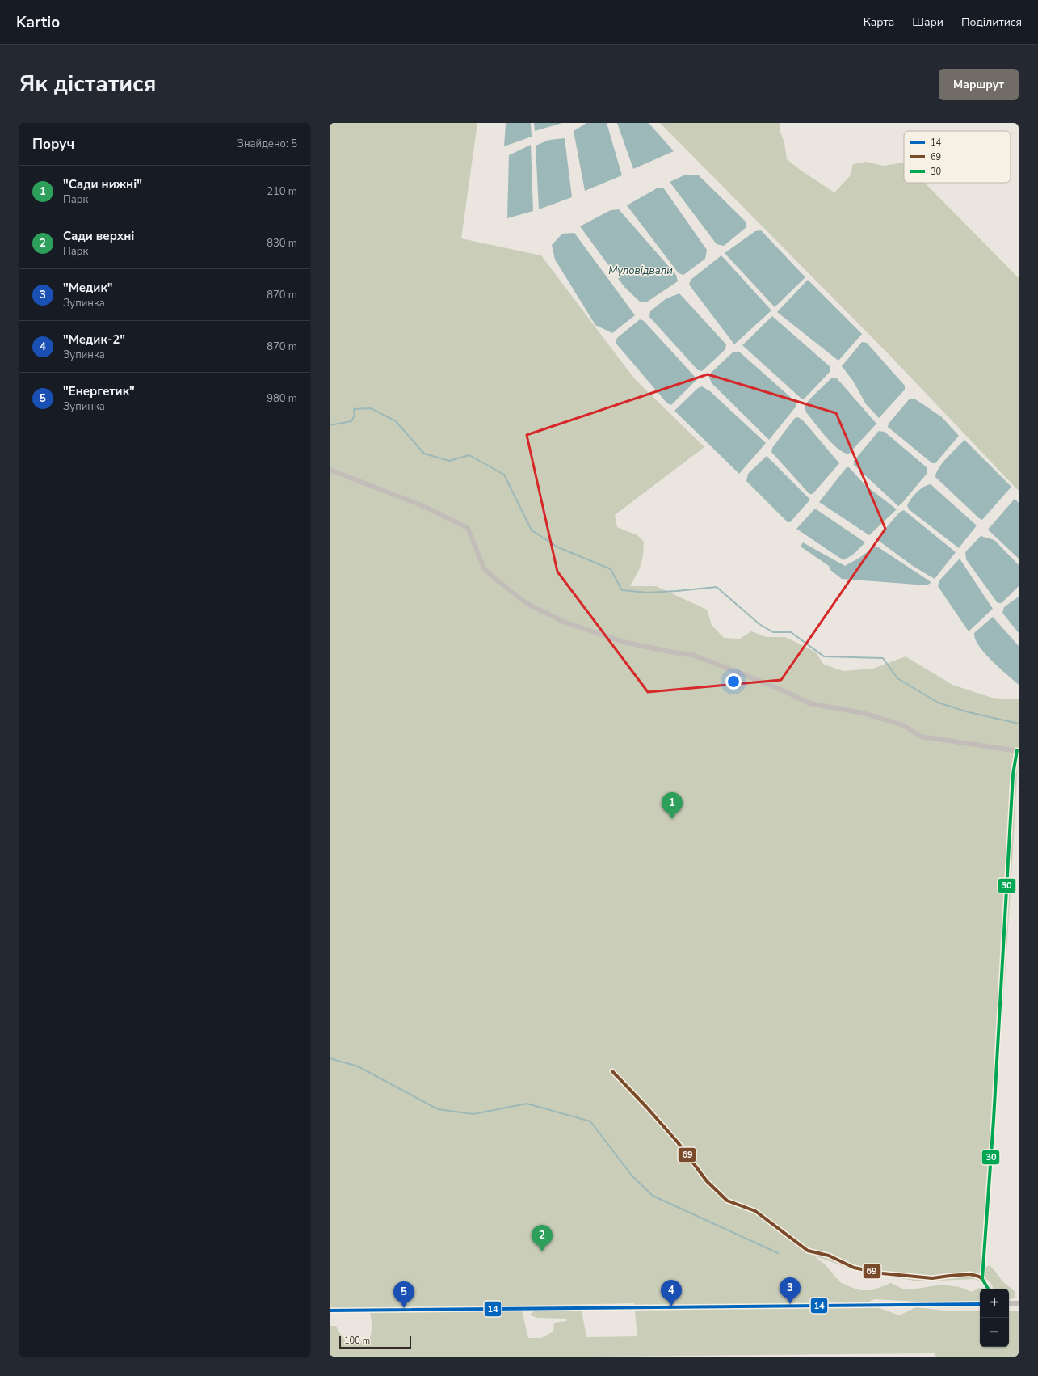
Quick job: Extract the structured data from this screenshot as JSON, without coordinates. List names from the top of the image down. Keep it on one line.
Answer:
{"water":["Муловідвали"],"lines":["transit line 30","transit line 69","transit line 14"],"legend":["14","69","30"],"scale_bar":"100 m","page":{"header":"Kartio","nav":["Карта","Шари","Поділитися"],"title":"Як дістатися","buttons":"Маршрут","heading":["Поруч","Знайдено: 5"],"list":[{"mark":"1","name":"\"Сади нижні\"","note":"Парк","value":"210 m"},{"mark":"2","name":"Сади верхні","note":"Парк","value":"830 m"},{"mark":"3","name":"\"Медик\"","note":"Зупинка","value":"870 m"},{"mark":"4","name":"\"Медик-2\"","note":"Зупинка","value":"870 m"},{"mark":"5","name":"\"Енергетик\"","note":"Зупинка","value":"980 m"}],"pins":["1","2","3","4","5"],"map_buttons":["+","−"],"scale":"100 m"}}
